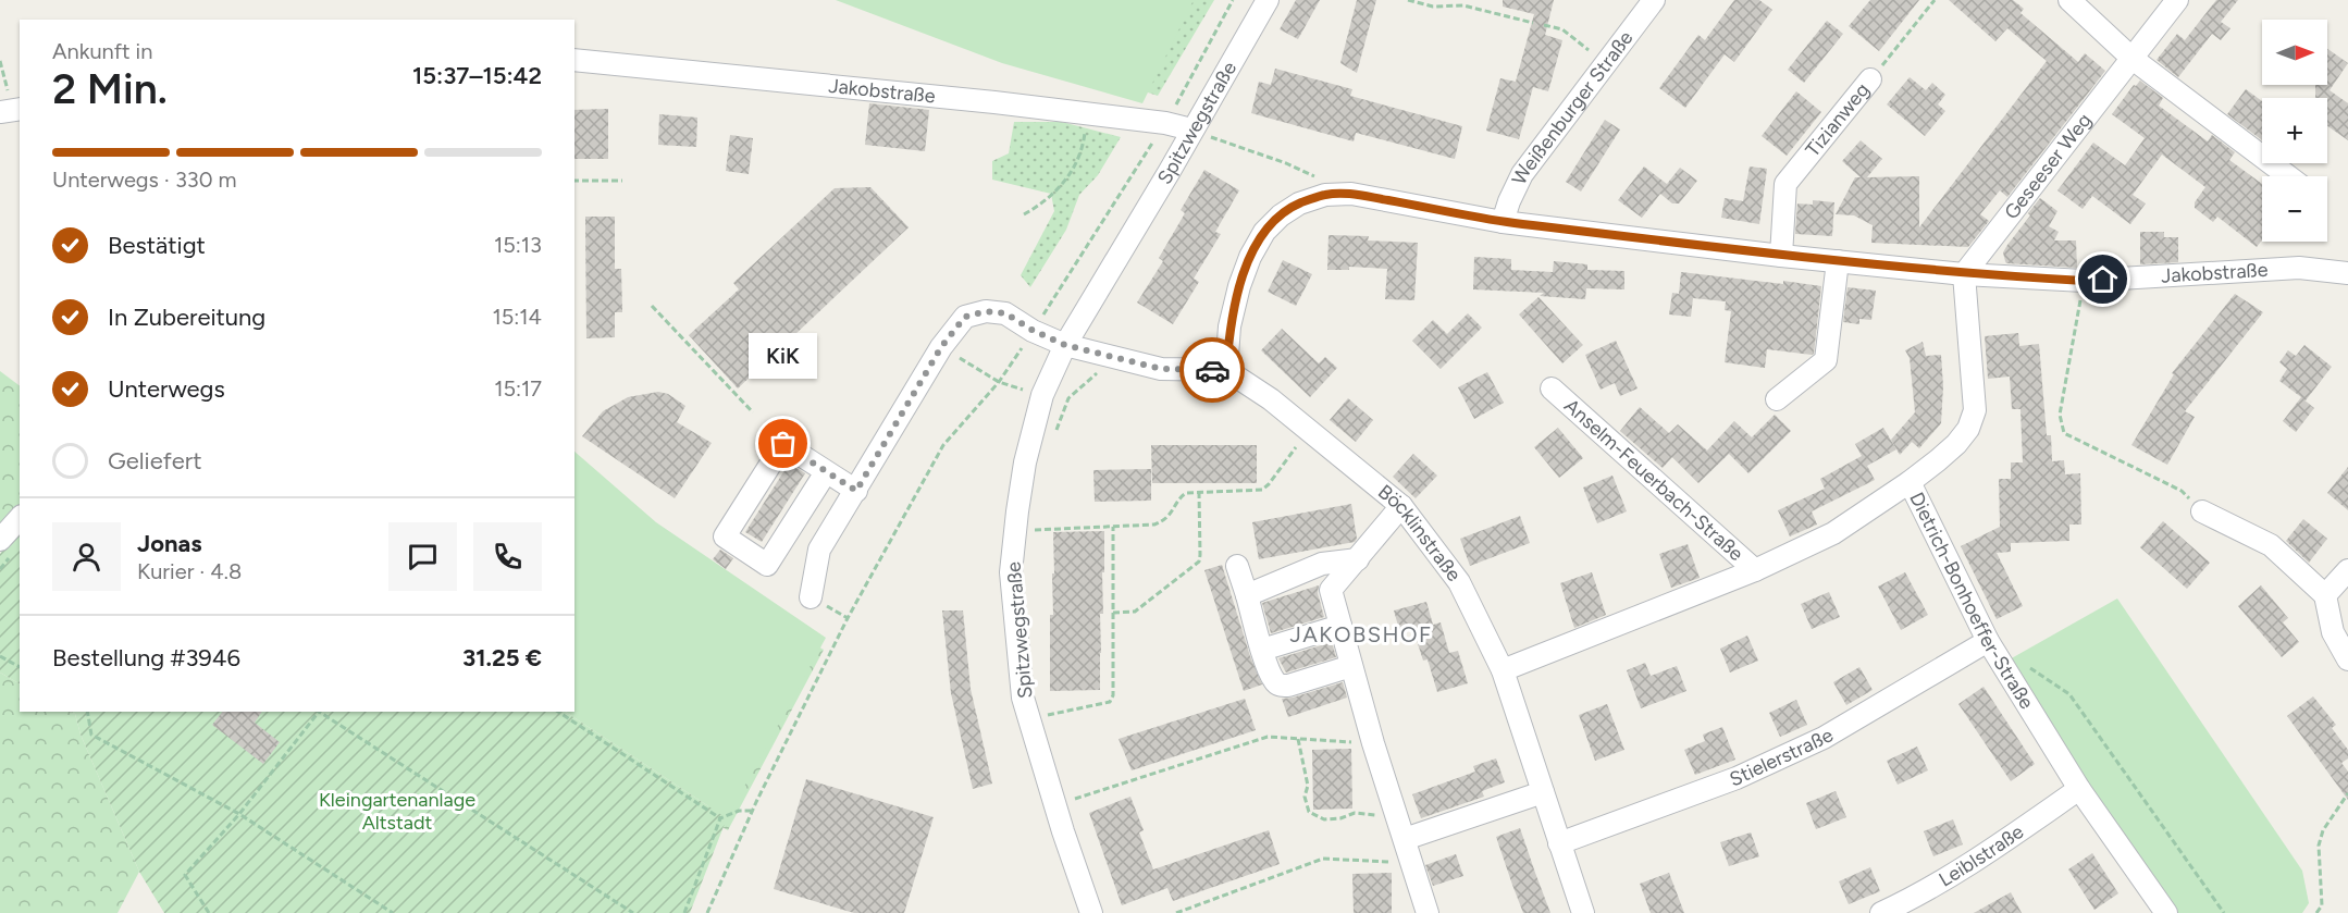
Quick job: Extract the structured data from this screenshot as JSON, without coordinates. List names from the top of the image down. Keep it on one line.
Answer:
{"streets":{"street":["Jakobstraße","Weißenburger Straße","Tizianweg","Spitzwegstraße","Geseeser Weg","Anselm-Feuerbach-Straße","Böcklinstraße","Dietrich-Bonhoeffer-Straße","Stielerstraße","Leiblstraße"]},"crossings":[["Jakobstraße","Weißenburger Straße"],["Jakobstraße","Tizianweg"],["Jakobstraße","Spitzwegstraße"],["Jakobstraße","Geseeser Weg"],["Jakobstraße","Böcklinstraße"],["Jakobstraße","Dietrich-Bonhoeffer-Straße"],["Geseeser Weg","Dietrich-Bonhoeffer-Straße"],["Anselm-Feuerbach-Straße","Böcklinstraße"],["Anselm-Feuerbach-Straße","Dietrich-Bonhoeffer-Straße"],["Böcklinstraße","Stielerstraße"],["Dietrich-Bonhoeffer-Straße","Stielerstraße"],["Dietrich-Bonhoeffer-Straße","Leiblstraße"]],"districts":["JAKOBSHOF"],"parks":["Kleingartenanlage Altstadt"],"places":["KiK"],"north":"right","page":{"map_buttons":["+","−"],"heading":["2 Min.","Ankunft in","15:37–15:42"],"panel":["Jonas","Kurier · 4.8","Bestellung #3946","31.25 €"],"bar":"Unterwegs · 330 m","list":[["Bestätigt","15:13"],["In Zubereitung","15:14"],["Unterwegs","15:17"],"Geliefert"],"bubble":"KiK"}}
